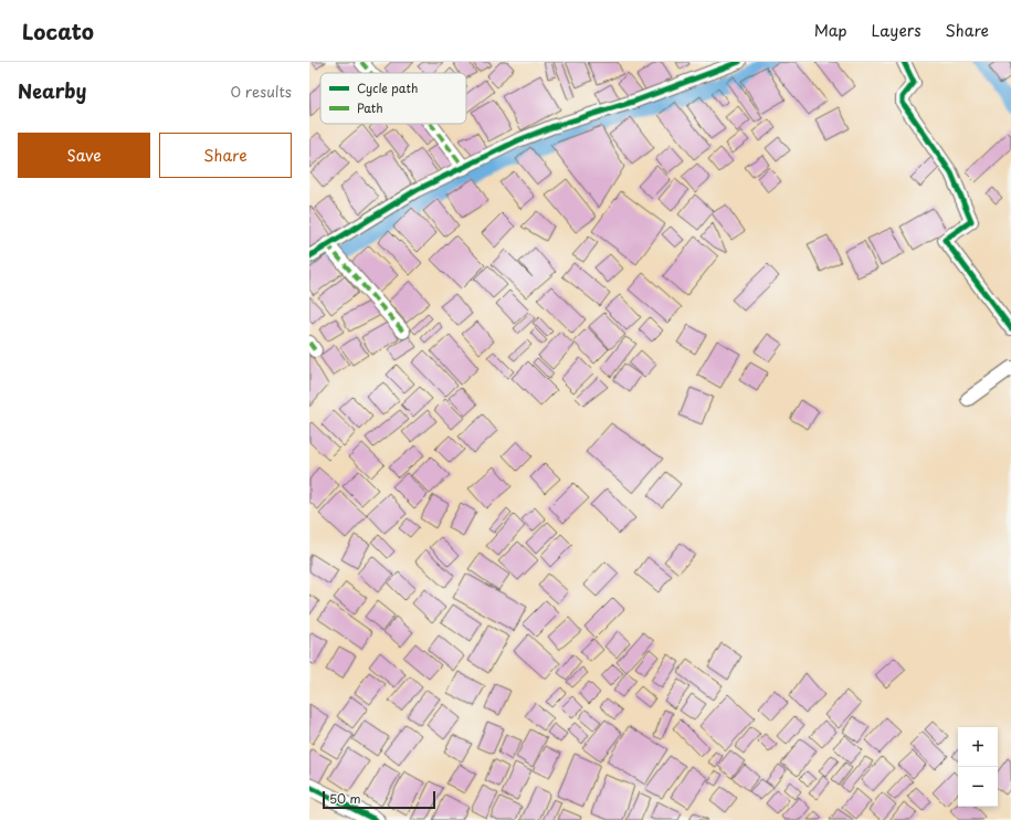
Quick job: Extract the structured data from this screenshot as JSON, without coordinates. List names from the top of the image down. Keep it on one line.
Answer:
{"legend":["Cycle path","Path"],"scale_bar":"50 m","page":{"header":"Locato","nav":["Map","Layers","Share"],"heading":["Nearby","0 results"],"buttons":["Save","Share"],"map_buttons":["+","−"],"scale":"50 m"}}
